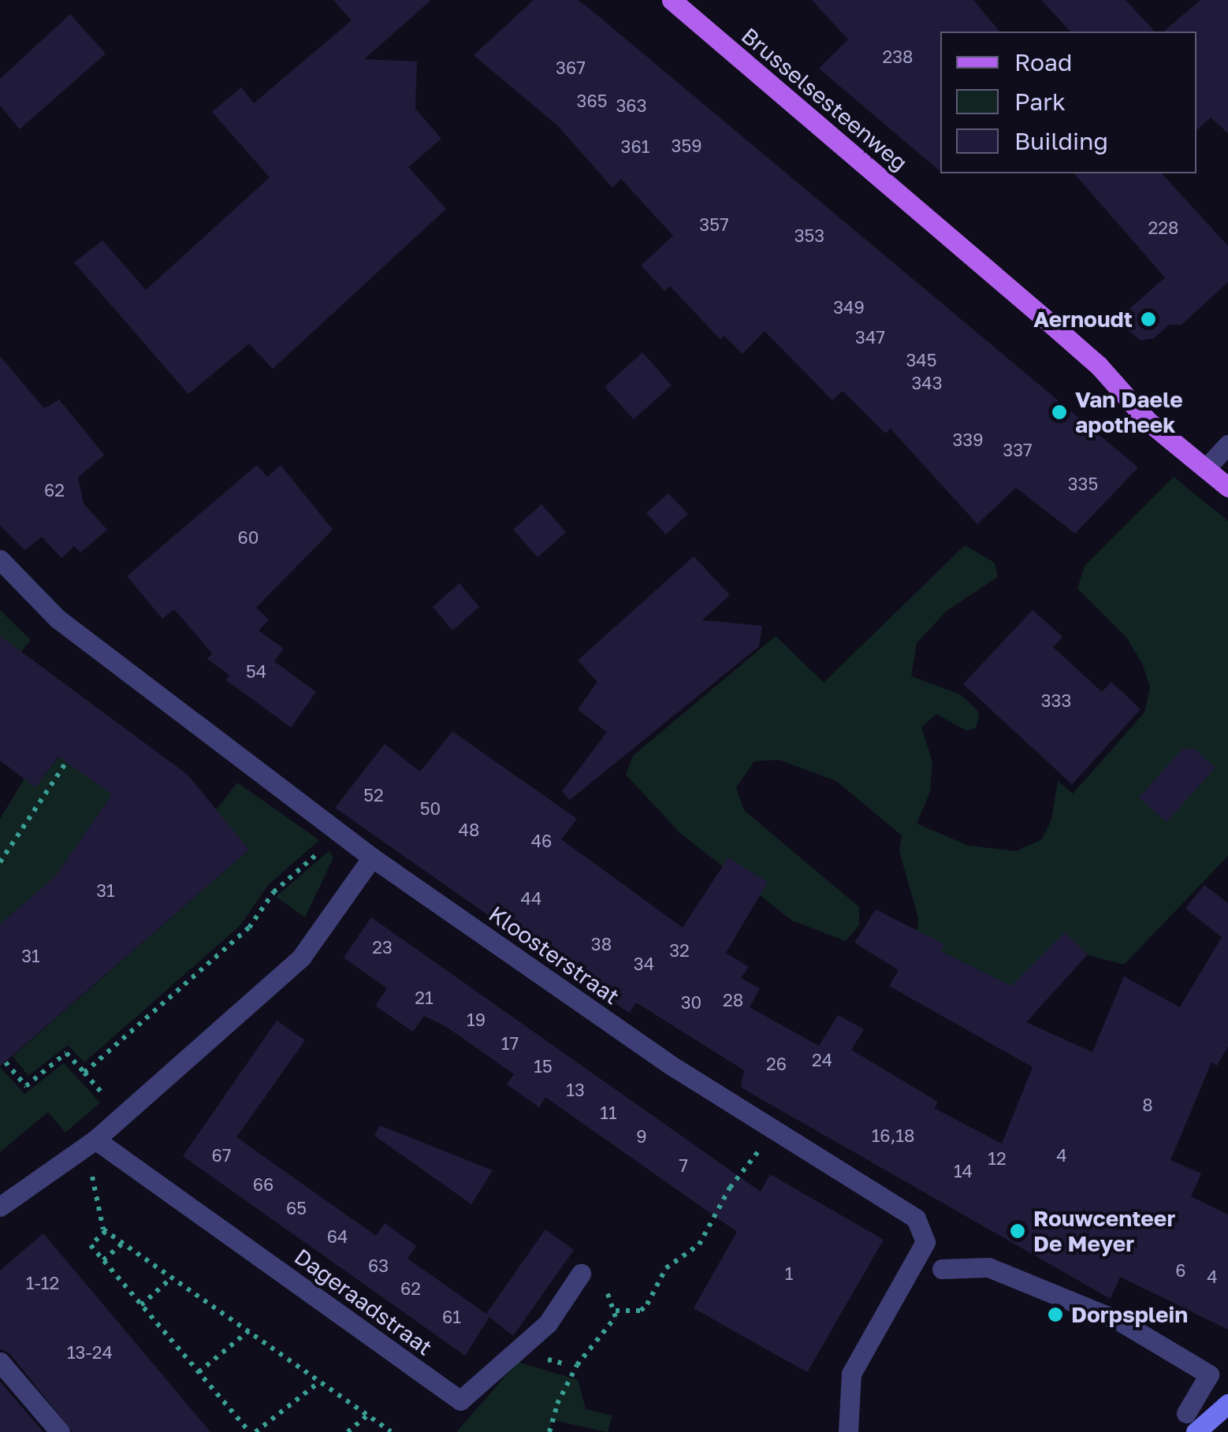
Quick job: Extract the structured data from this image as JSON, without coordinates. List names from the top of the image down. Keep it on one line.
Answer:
{"streets":{"main road":["Brusselsesteenweg"],"street":["Kloosterstraat","Dageraadstraat"]},"places":["Aernoudt","Van Daele apotheek","Rouwcenteer De Meyer","Dorpsplein"],"house_numbers":["238","367","365","363","359","361","357","228","353","349","347","345","343","339","337","335","62","60","54","333","52","50","48","46","31","44","38","23","32","31","34","21","28","30","19","17","24","26","15","13","8","11","16,18","9","67","4","12","7","14","66","65","64","63","6","1","4","1-12","62","61","13-24"],"legend":["Road","Park","Building"]}
